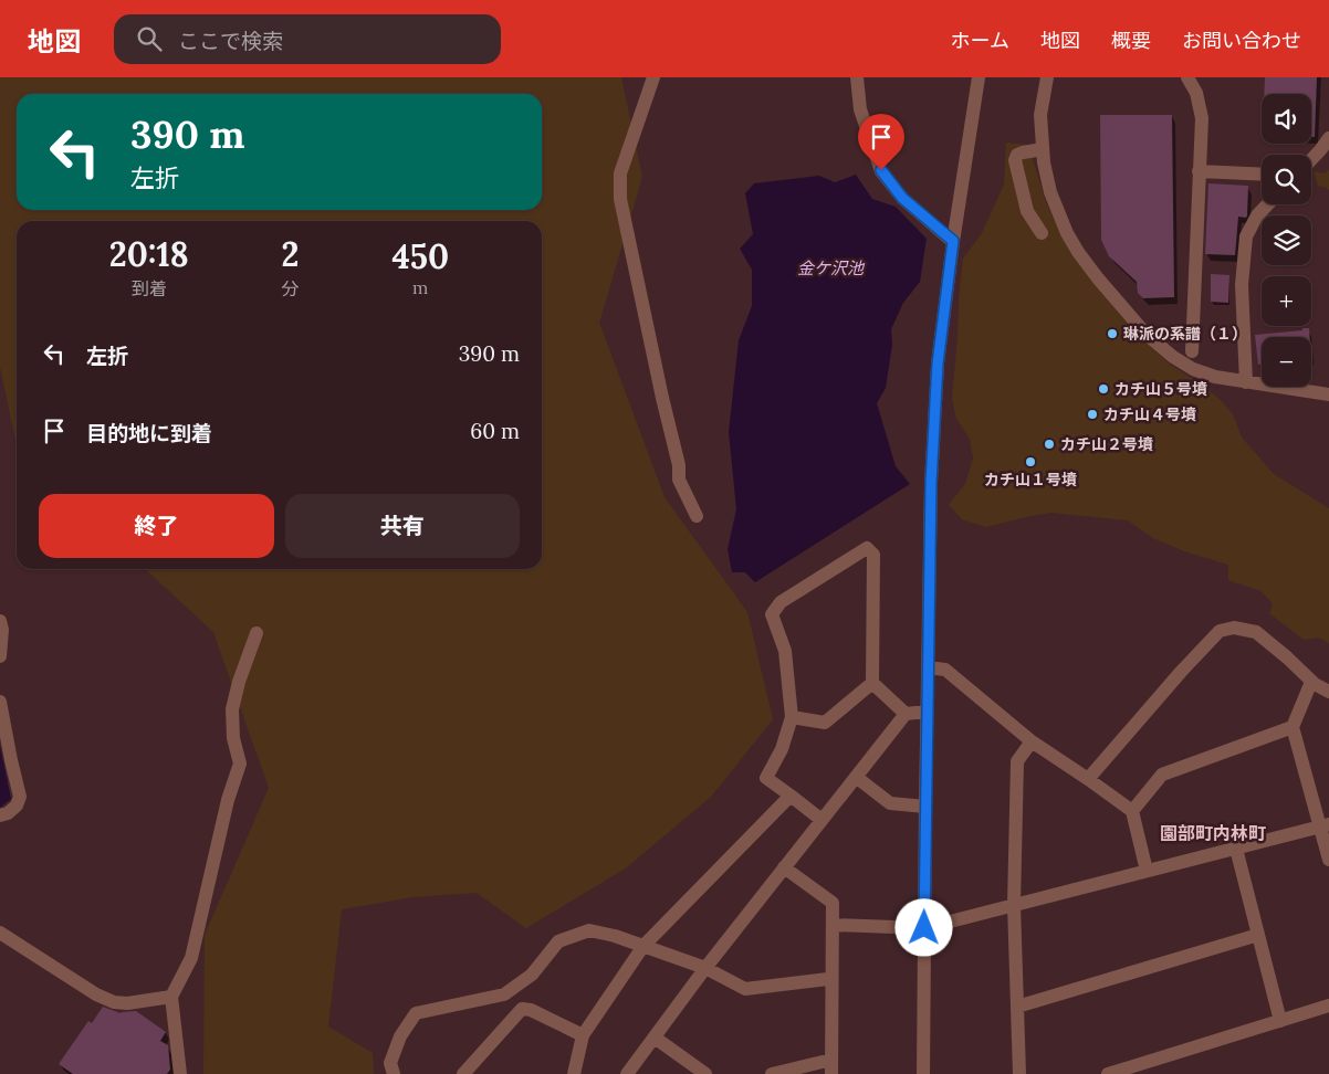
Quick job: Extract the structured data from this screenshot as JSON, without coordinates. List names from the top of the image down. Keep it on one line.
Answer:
{"districts":["園部町内林町"],"water":["金ケ沢池"],"places":["琳派の系譜（１）","カチ山５号墳","カチ山４号墳","カチ山２号墳","カチ山１号墳"],"page":{"header":"地図","search":"ここで検索","nav":["ホーム","地図","概要","お問い合わせ"],"map_buttons":["+","−"],"turn":["390 m","左折"],"eta":["20:18","到着","2","分","450","m"],"list":[{"name":"左折","value":"390 m"},{"name":"目的地に到着","value":"60 m"}],"buttons":["終了","共有"]}}
